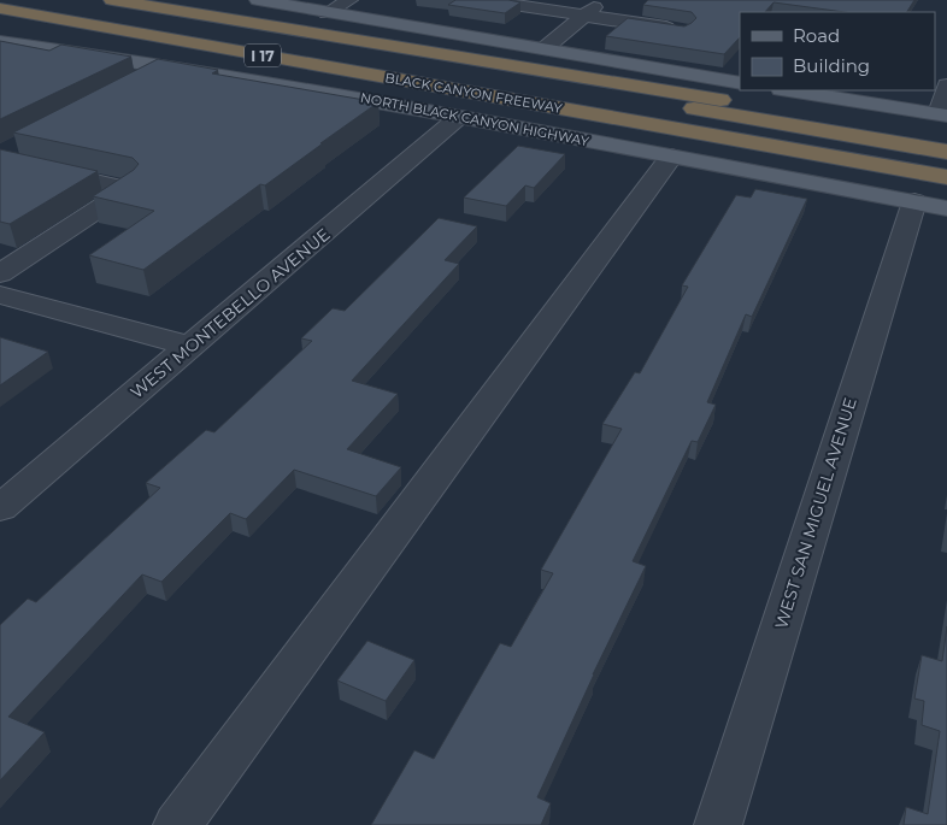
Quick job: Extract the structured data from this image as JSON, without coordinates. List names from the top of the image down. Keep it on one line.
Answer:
{"streets":{"highway":["I 17","BLACK CANYON FREEWAY"],"main road":["NORTH BLACK CANYON HIGHWAY"],"street":["WEST MONTEBELLO AVENUE","WEST SAN MIGUEL AVENUE"]},"crossings":[["NORTH BLACK CANYON HIGHWAY","WEST MONTEBELLO AVENUE"],["NORTH BLACK CANYON HIGHWAY","WEST SAN MIGUEL AVENUE"]],"legend":["Road","Building"]}
